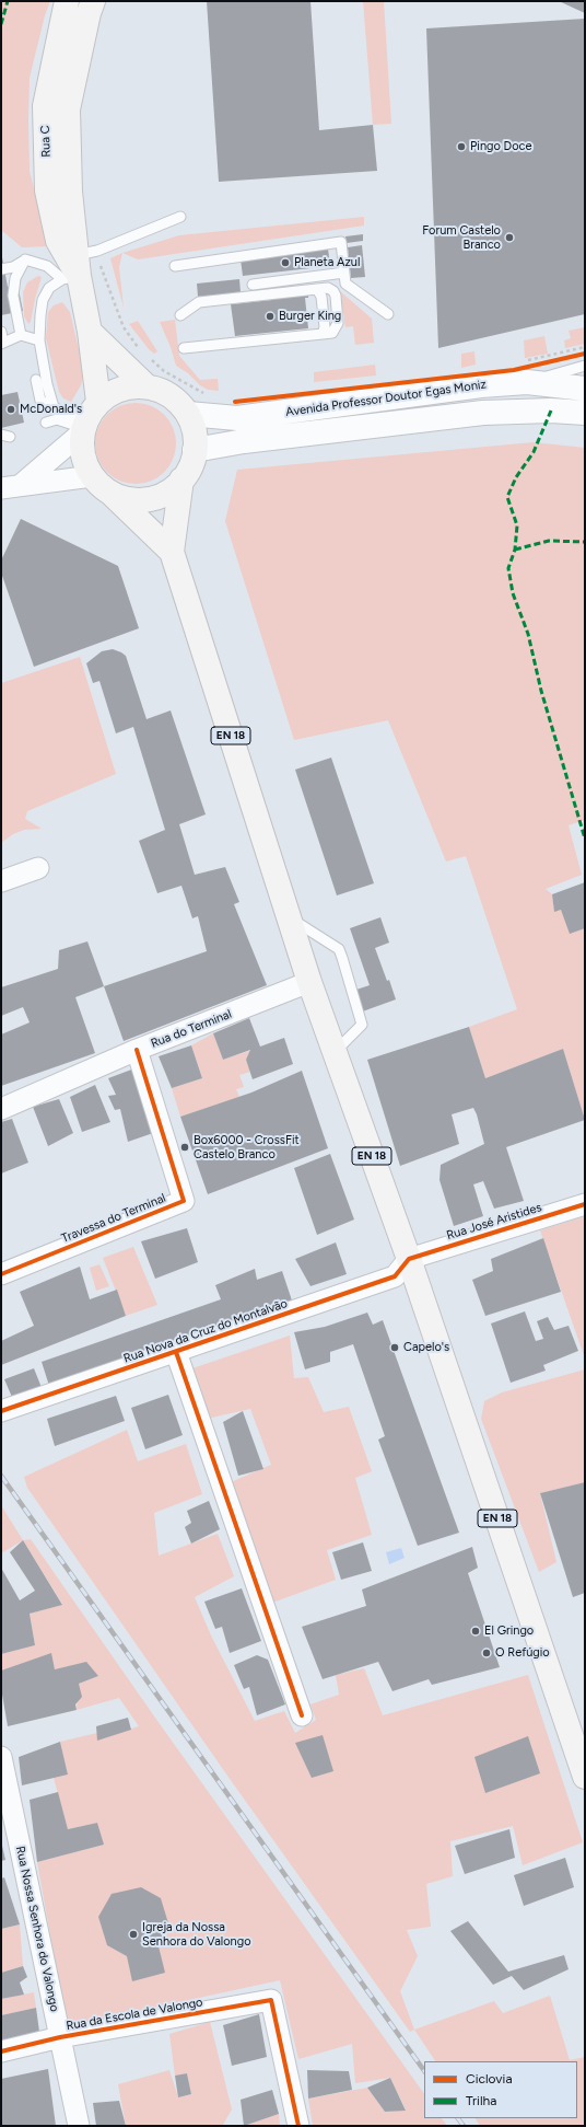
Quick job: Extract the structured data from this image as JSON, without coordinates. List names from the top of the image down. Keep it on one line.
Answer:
{"streets":{"main road":["Rua C","Avenida Professor Doutor Egas Moniz","EN 18"],"street":["Rua do Terminal","Travessa do Terminal","Rua José Aristides","Rua Nova da Cruz do Montalvão","Rua Nossa Senhora do Valongo","Rua da Escola de Valongo"]},"crossings":[["Rua C","Avenida Professor Doutor Egas Moniz"],["Rua C","EN 18"],["Avenida Professor Doutor Egas Moniz","EN 18"],["EN 18","Rua do Terminal"],["EN 18","Rua José Aristides"],["EN 18","Rua Nova da Cruz do Montalvão"],["Rua do Terminal","Travessa do Terminal"],["Rua José Aristides","Rua Nova da Cruz do Montalvão"],["Rua Nossa Senhora do Valongo","Rua da Escola de Valongo"]],"places":["Pingo Doce","Forum Castelo Branco","Planeta Azul","Burger King","McDonald's","Box6000 - CrossFit Castelo Branco","Capelo's","El Gringo","O Refúgio","Igreja da Nossa Senhora do Valongo"],"legend":["Ciclovia","Trilha"]}
